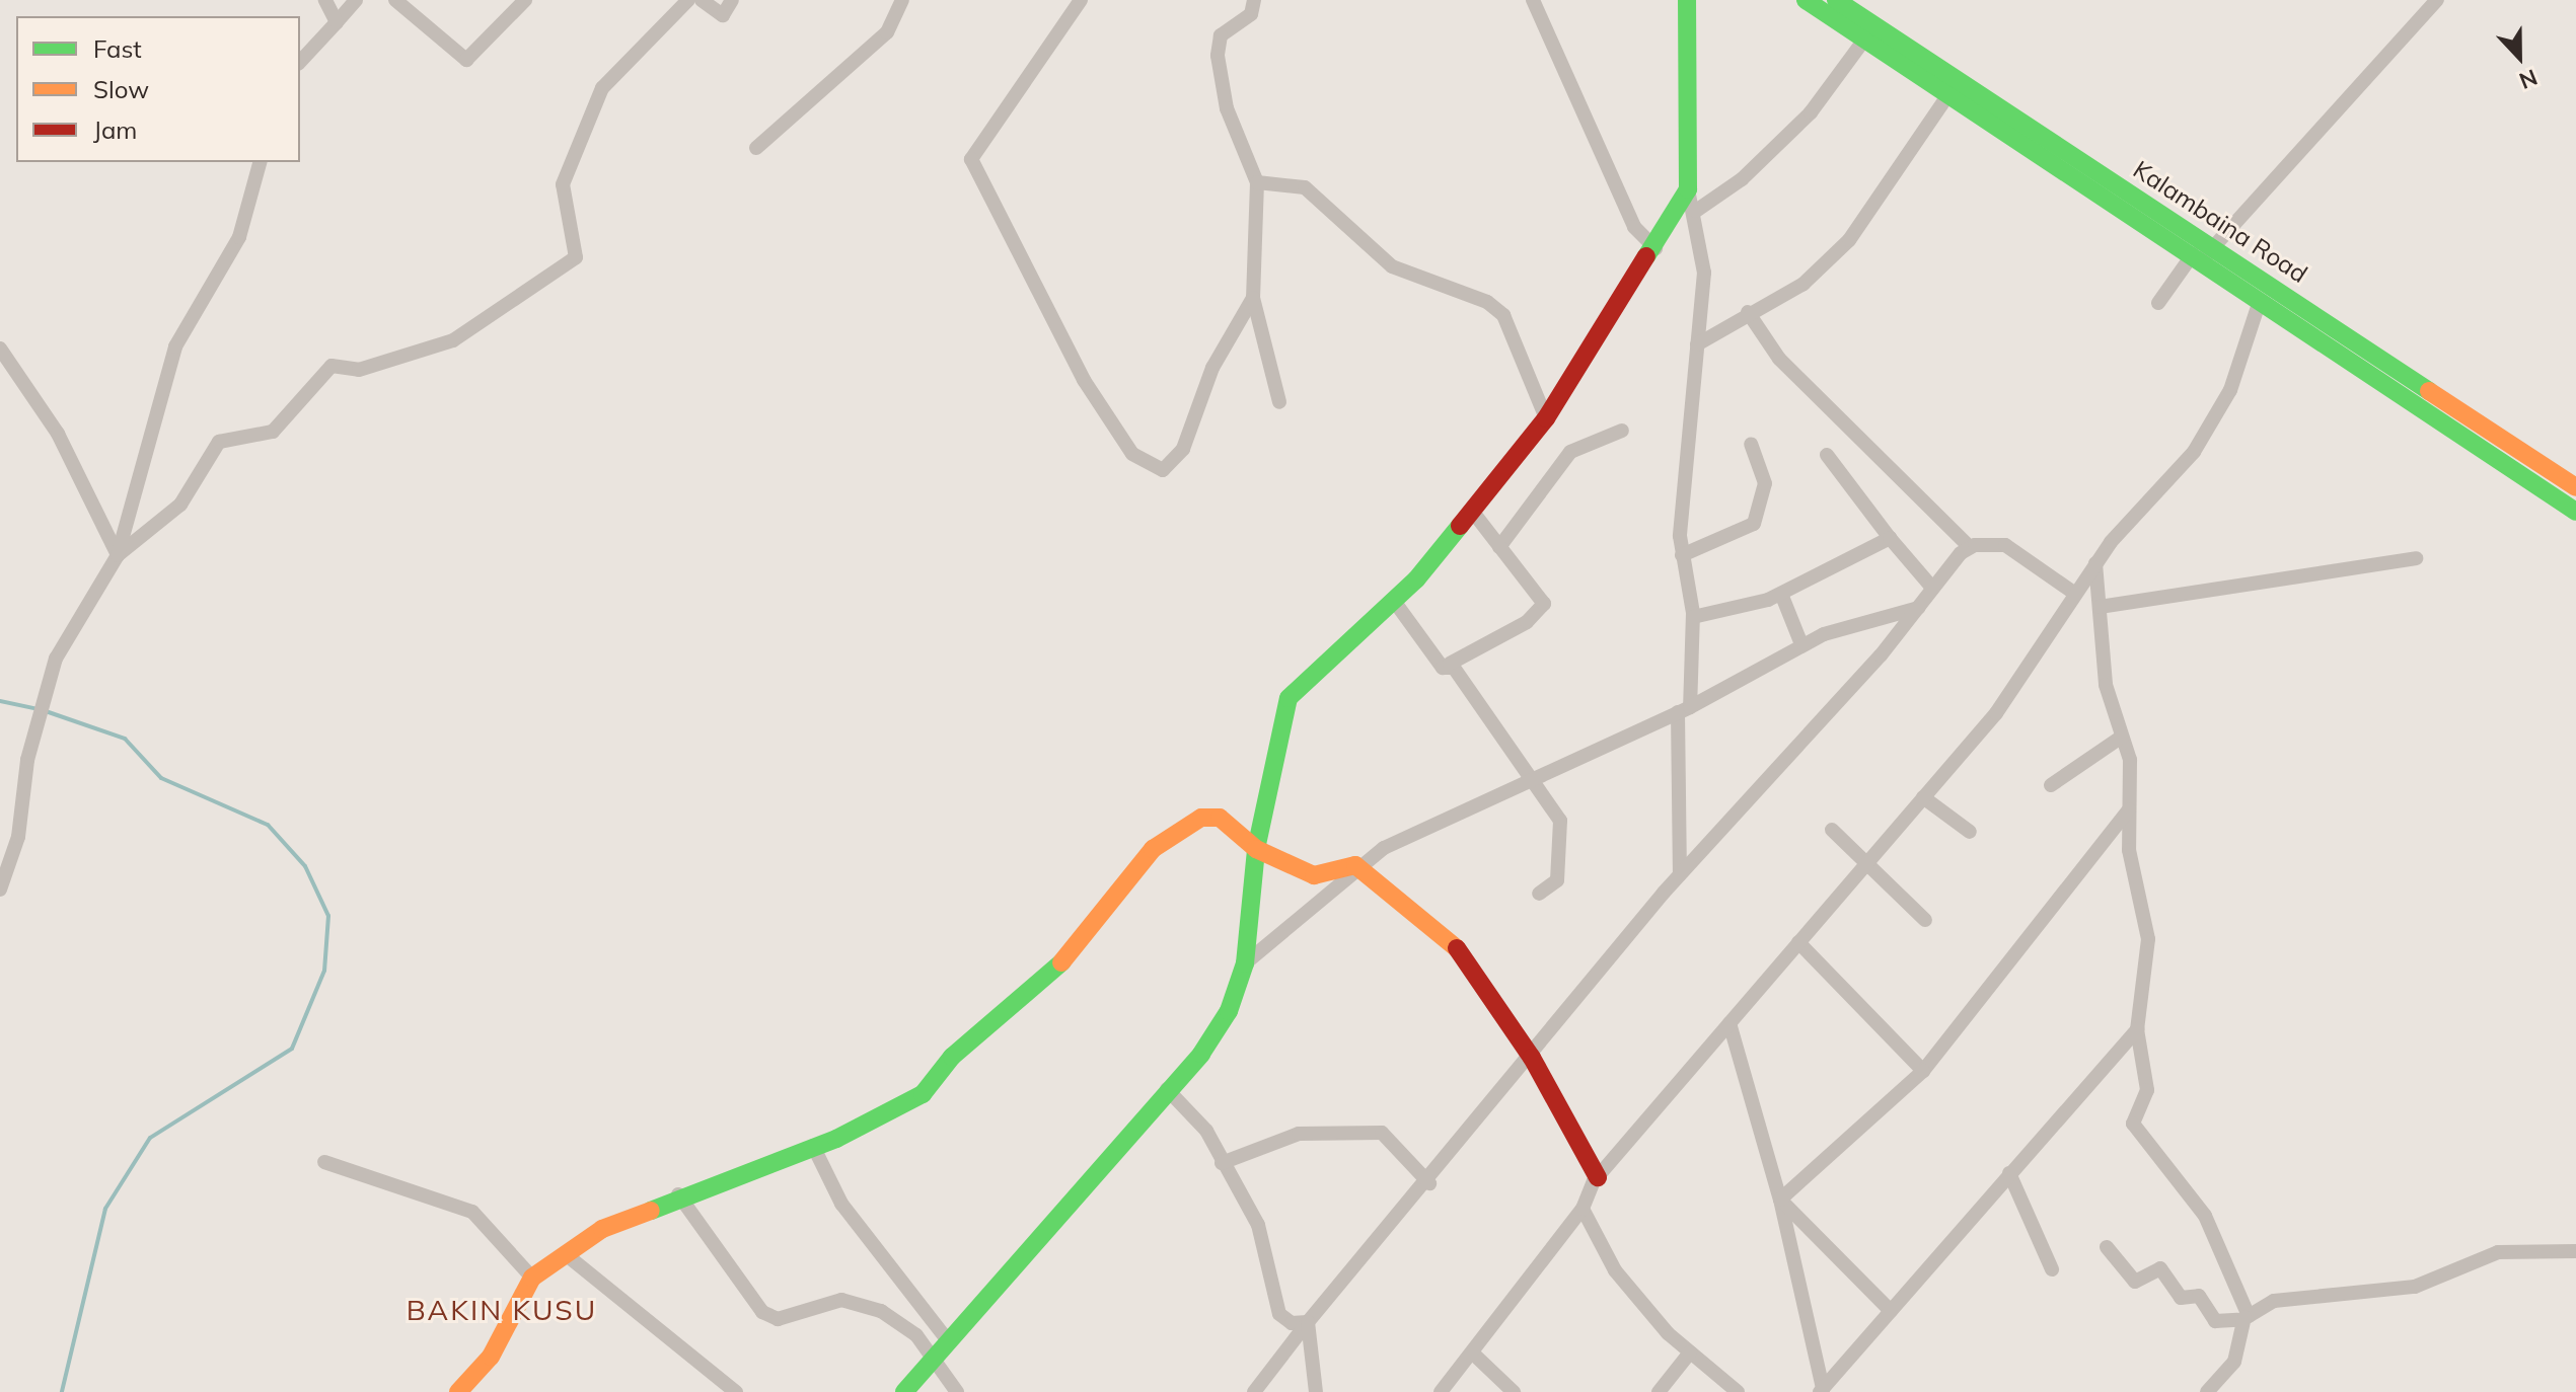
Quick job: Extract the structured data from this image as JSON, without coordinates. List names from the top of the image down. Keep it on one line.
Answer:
{"streets":{"street":["Kalambaina Road"]},"districts":["BAKIN KUSU"],"legend":["Fast","Slow","Jam"],"north":"bottom"}
